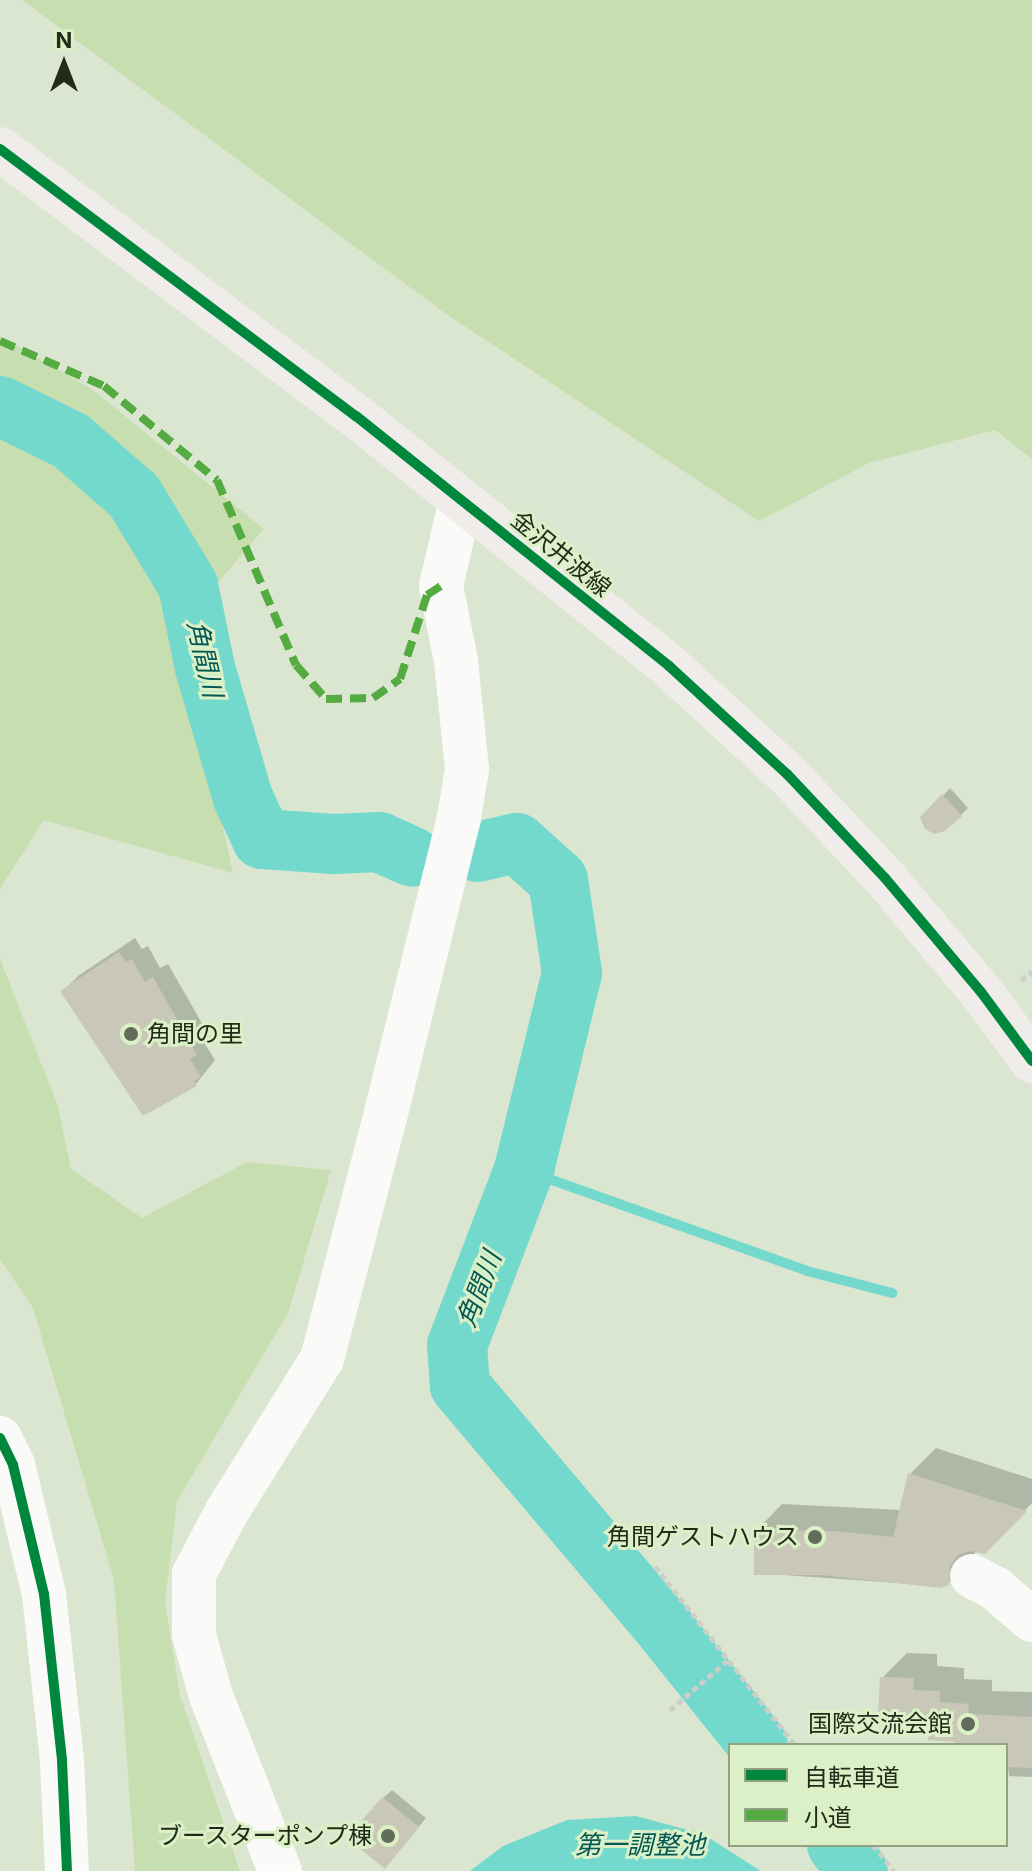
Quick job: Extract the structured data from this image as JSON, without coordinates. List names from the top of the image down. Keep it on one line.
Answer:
{"streets":{"main road":["金沢井波線"]},"water":["角間川","第一調整池"],"places":["角間の里","角間ゲストハウス","国際交流会館","ブースターポンプ棟"],"legend":["自転車道","小道"],"north":"top"}
